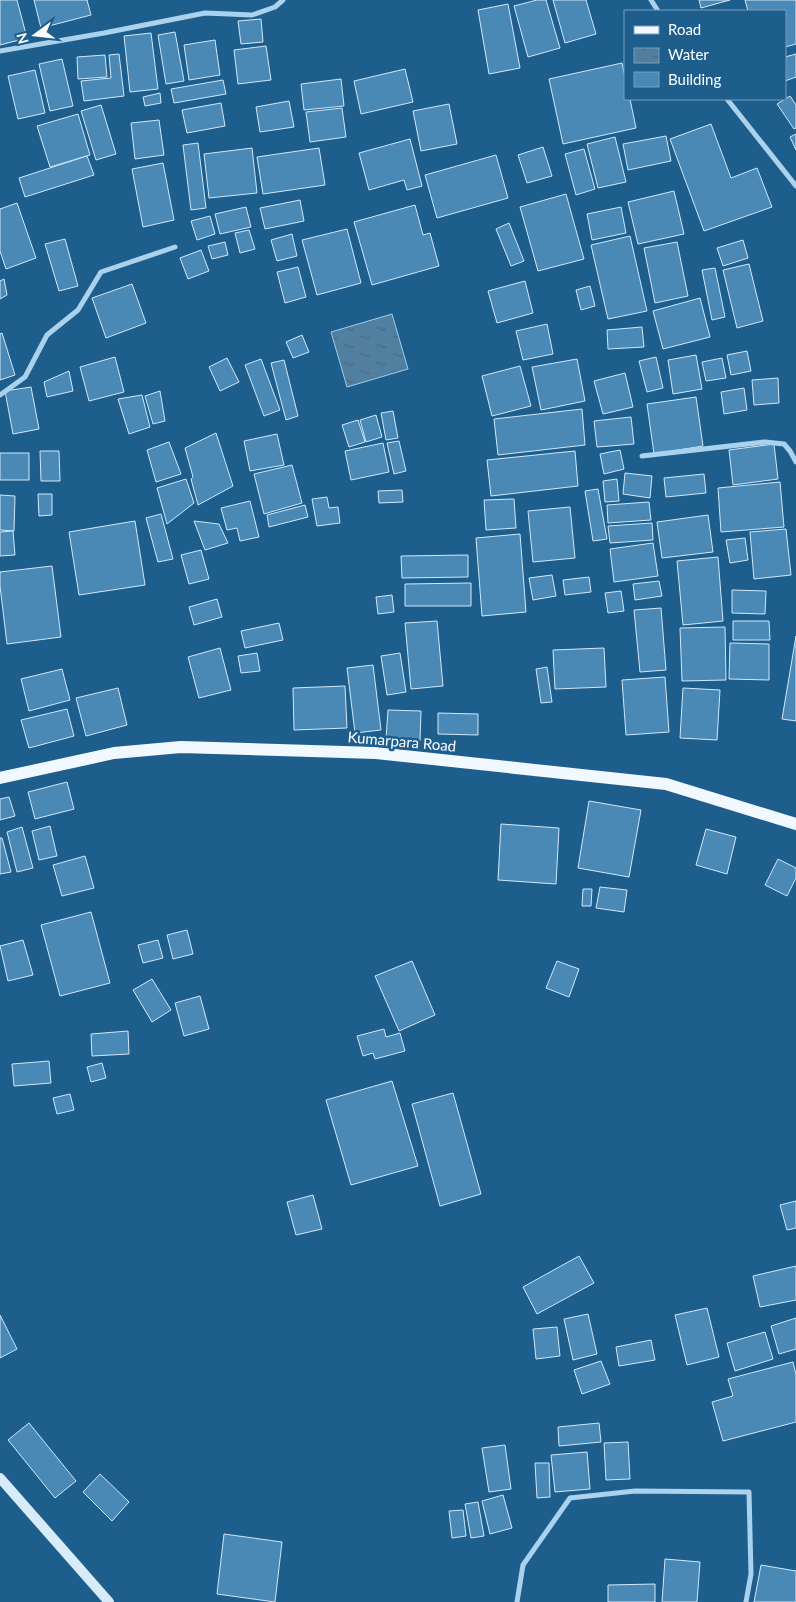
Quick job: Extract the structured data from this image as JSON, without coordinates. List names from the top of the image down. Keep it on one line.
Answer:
{"streets":{"main road":["Kumarpara Road"]},"legend":["Road","Water","Building"],"north":"left"}
